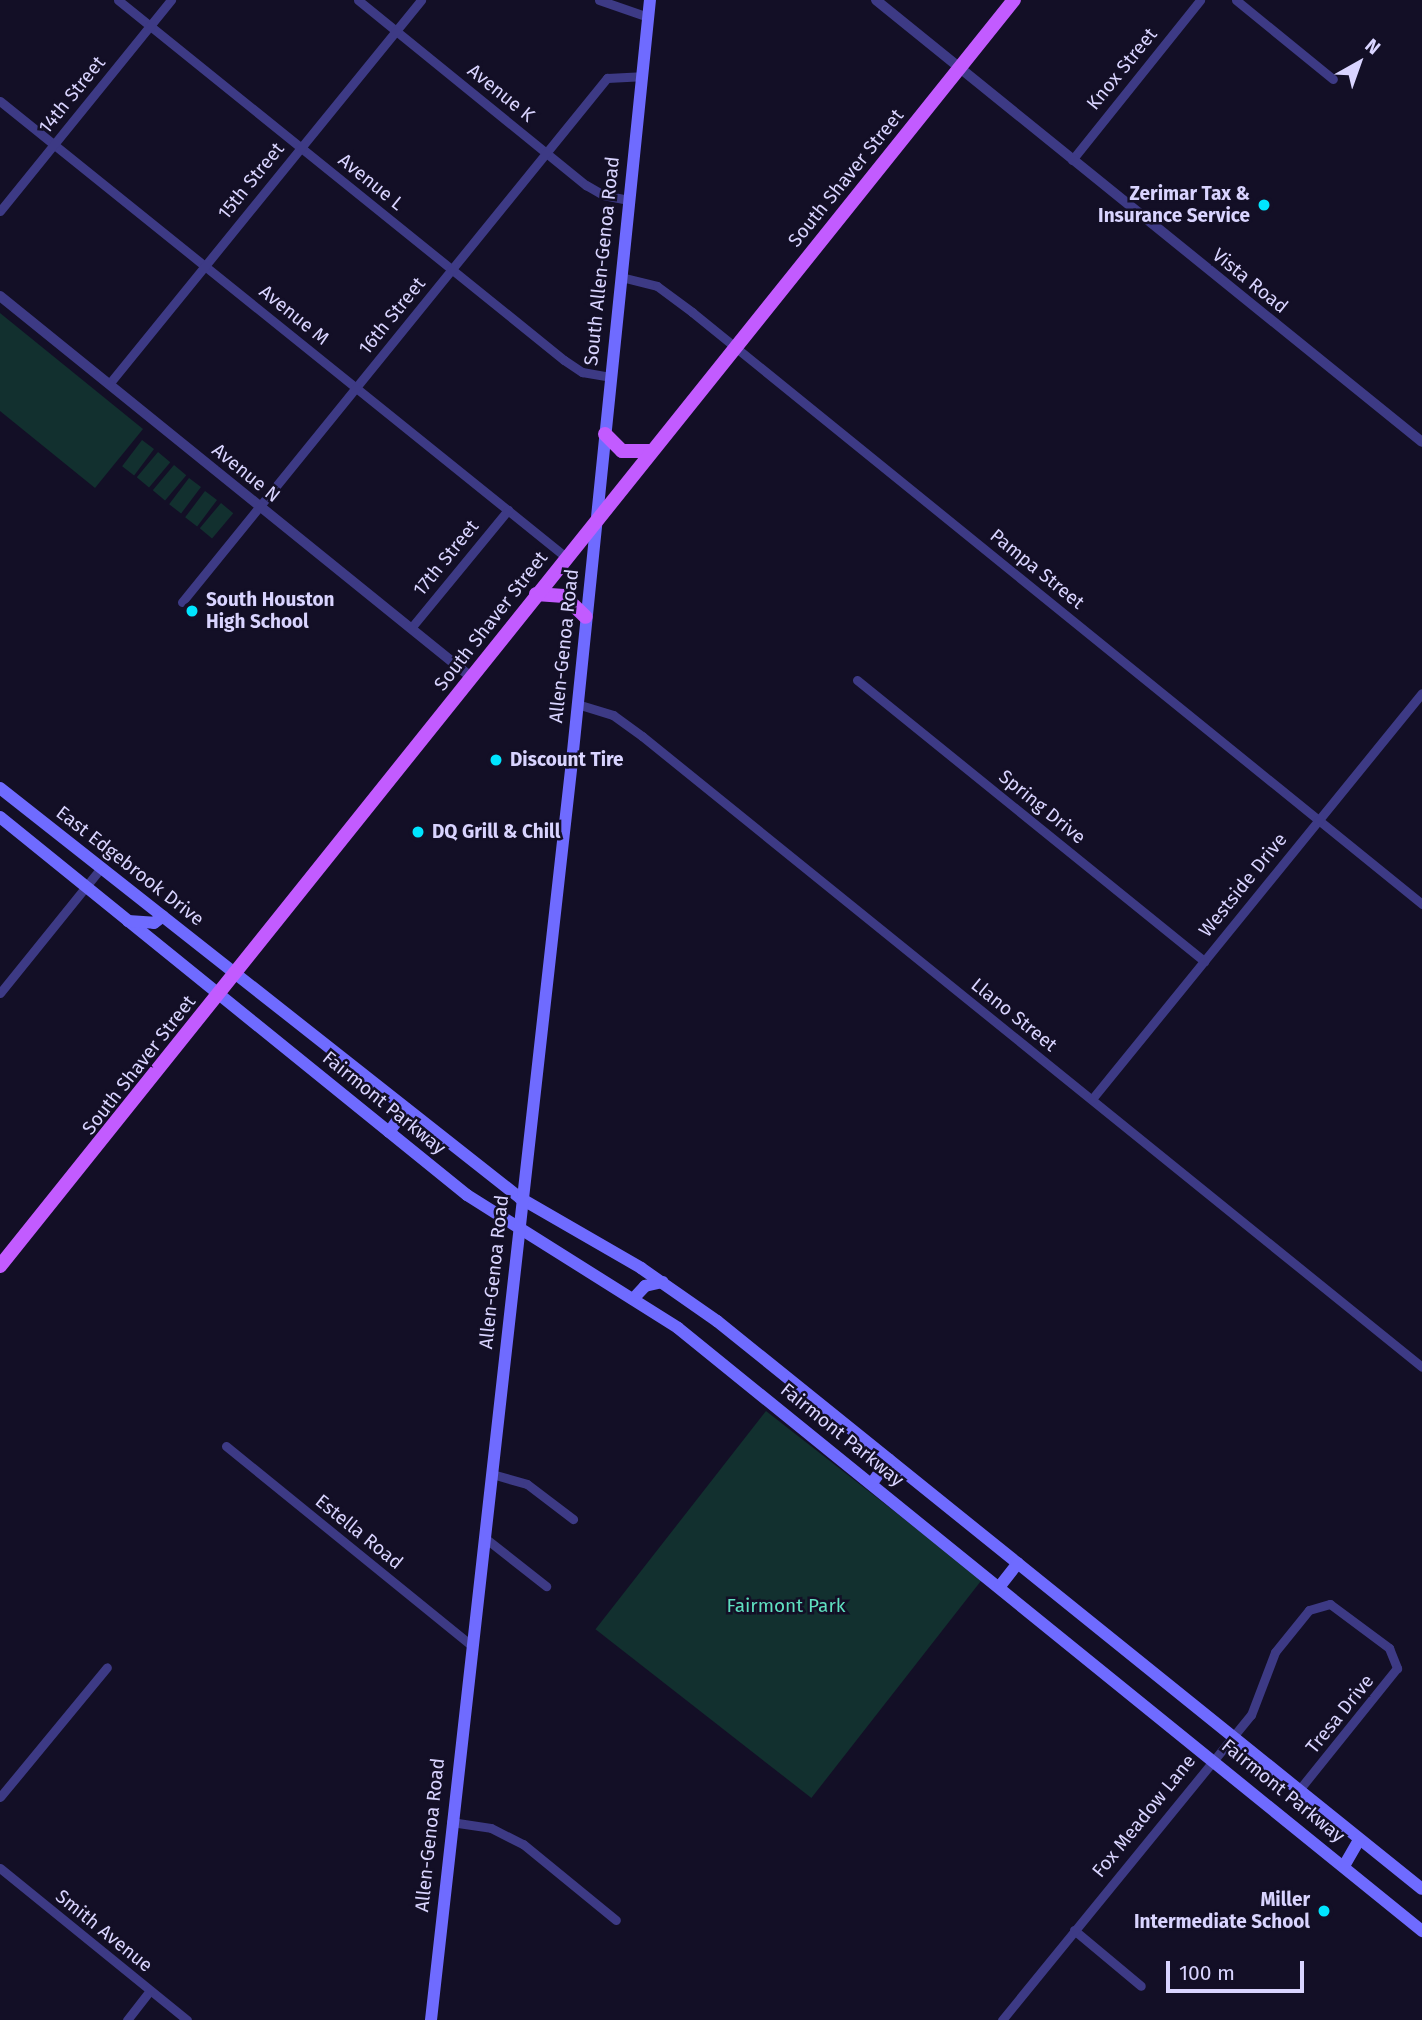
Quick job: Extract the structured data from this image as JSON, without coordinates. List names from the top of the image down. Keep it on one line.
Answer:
{"streets":{"main road":["South Shaver Street","South Allen-Genoa Road","Allen-Genoa Road","East Edgebrook Drive","Fairmont Parkway"],"street":["Knox Street","Avenue K","14th Street","15th Street","Avenue L","Vista Road","Avenue M","16th Street","Avenue N","17th Street","Pampa Street","Spring Drive","Westside Drive","Llano Street","Estella Road","Tresa Drive","Fox Meadow Lane","Smith Avenue"]},"crossings":[["Knox Street","Vista Road"],["Avenue K","15th Street"],["Avenue K","South Allen-Genoa Road"],["Avenue K","16th Street"],["14th Street","Avenue L"],["14th Street","Avenue M"],["South Shaver Street","South Allen-Genoa Road"],["South Shaver Street","Vista Road"],["South Shaver Street","Avenue M"],["South Shaver Street","Avenue N"],["South Shaver Street","Pampa Street"],["South Shaver Street","Allen-Genoa Road"],["South Shaver Street","East Edgebrook Drive"],["South Shaver Street","Fairmont Parkway"],["15th Street","Avenue L"],["15th Street","Avenue M"],["15th Street","Avenue N"],["Avenue L","South Allen-Genoa Road"],["Avenue L","16th Street"],["South Allen-Genoa Road","16th Street"],["South Allen-Genoa Road","Pampa Street"],["South Allen-Genoa Road","Allen-Genoa Road"],["Avenue M","16th Street"],["Avenue M","17th Street"],["16th Street","Avenue N"],["Avenue N","17th Street"],["Pampa Street","Westside Drive"],["Allen-Genoa Road","Llano Street"],["Allen-Genoa Road","Fairmont Parkway"],["Allen-Genoa Road","Estella Road"],["Spring Drive","Westside Drive"],["East Edgebrook Drive","Fairmont Parkway"],["Westside Drive","Llano Street"],["Fairmont Parkway","Tresa Drive"],["Fairmont Parkway","Fox Meadow Lane"],["Tresa Drive","Fox Meadow Lane"]],"parks":["Fairmont Park"],"places":["Zerimar Tax & Insurance Service","South Houston High School","Discount Tire","DQ Grill & Chill","Miller Intermediate School"],"scale_bar":"100 m","north":"top right"}
